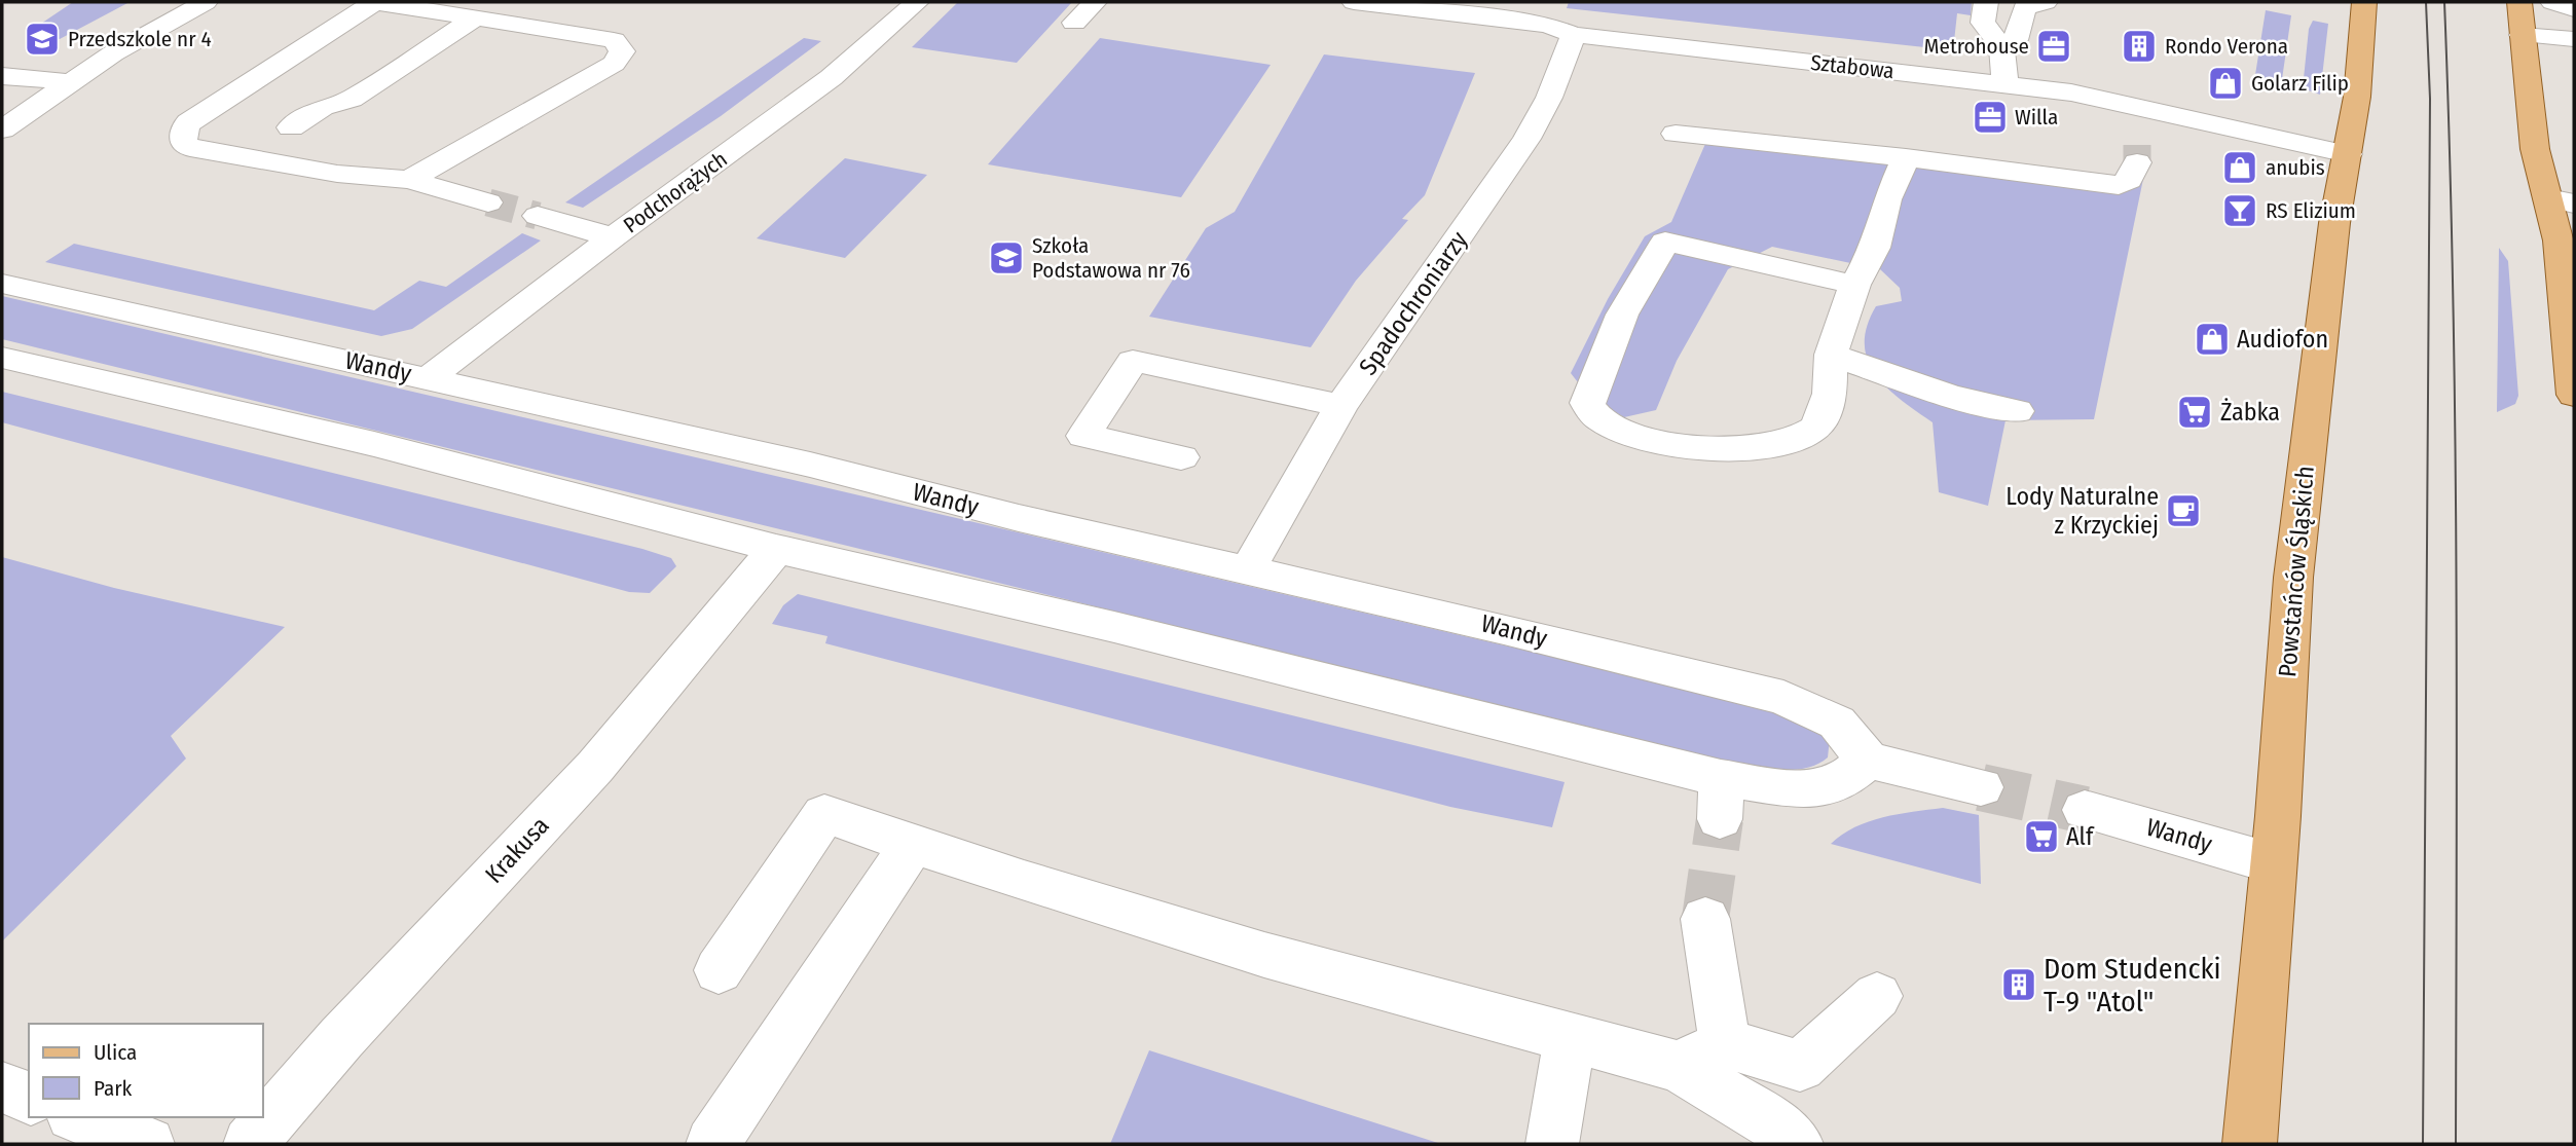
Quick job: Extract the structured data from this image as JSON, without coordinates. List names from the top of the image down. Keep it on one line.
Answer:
{"streets":{"main road":["Powstańców Śląskich"],"street":["Sztabowa","Podchorążych","Spadochroniarzy","Wandy","Krakusa"]},"crossings":[["Sztabowa","Spadochroniarzy"],["Sztabowa","Powstańców Śląskich"],["Podchorążych","Wandy"],["Spadochroniarzy","Wandy"],["Wandy","Powstańców Śląskich"]],"places":{"school or university":["Przedszkole nr 4","Szkoła Podstawowa nr 76"],"office":["Metrohouse","Willa"],"building":["Rondo Verona","Dom Studencki T-9 \"Atol\""],"shop":["Golarz Filip","anubis","Audiofon"],"bar":["RS Elizium"],"supermarket":["Żabka","Alf"],"cafe":["Lody Naturalne z Krzyckiej"]},"legend":["Ulica","Park"]}
